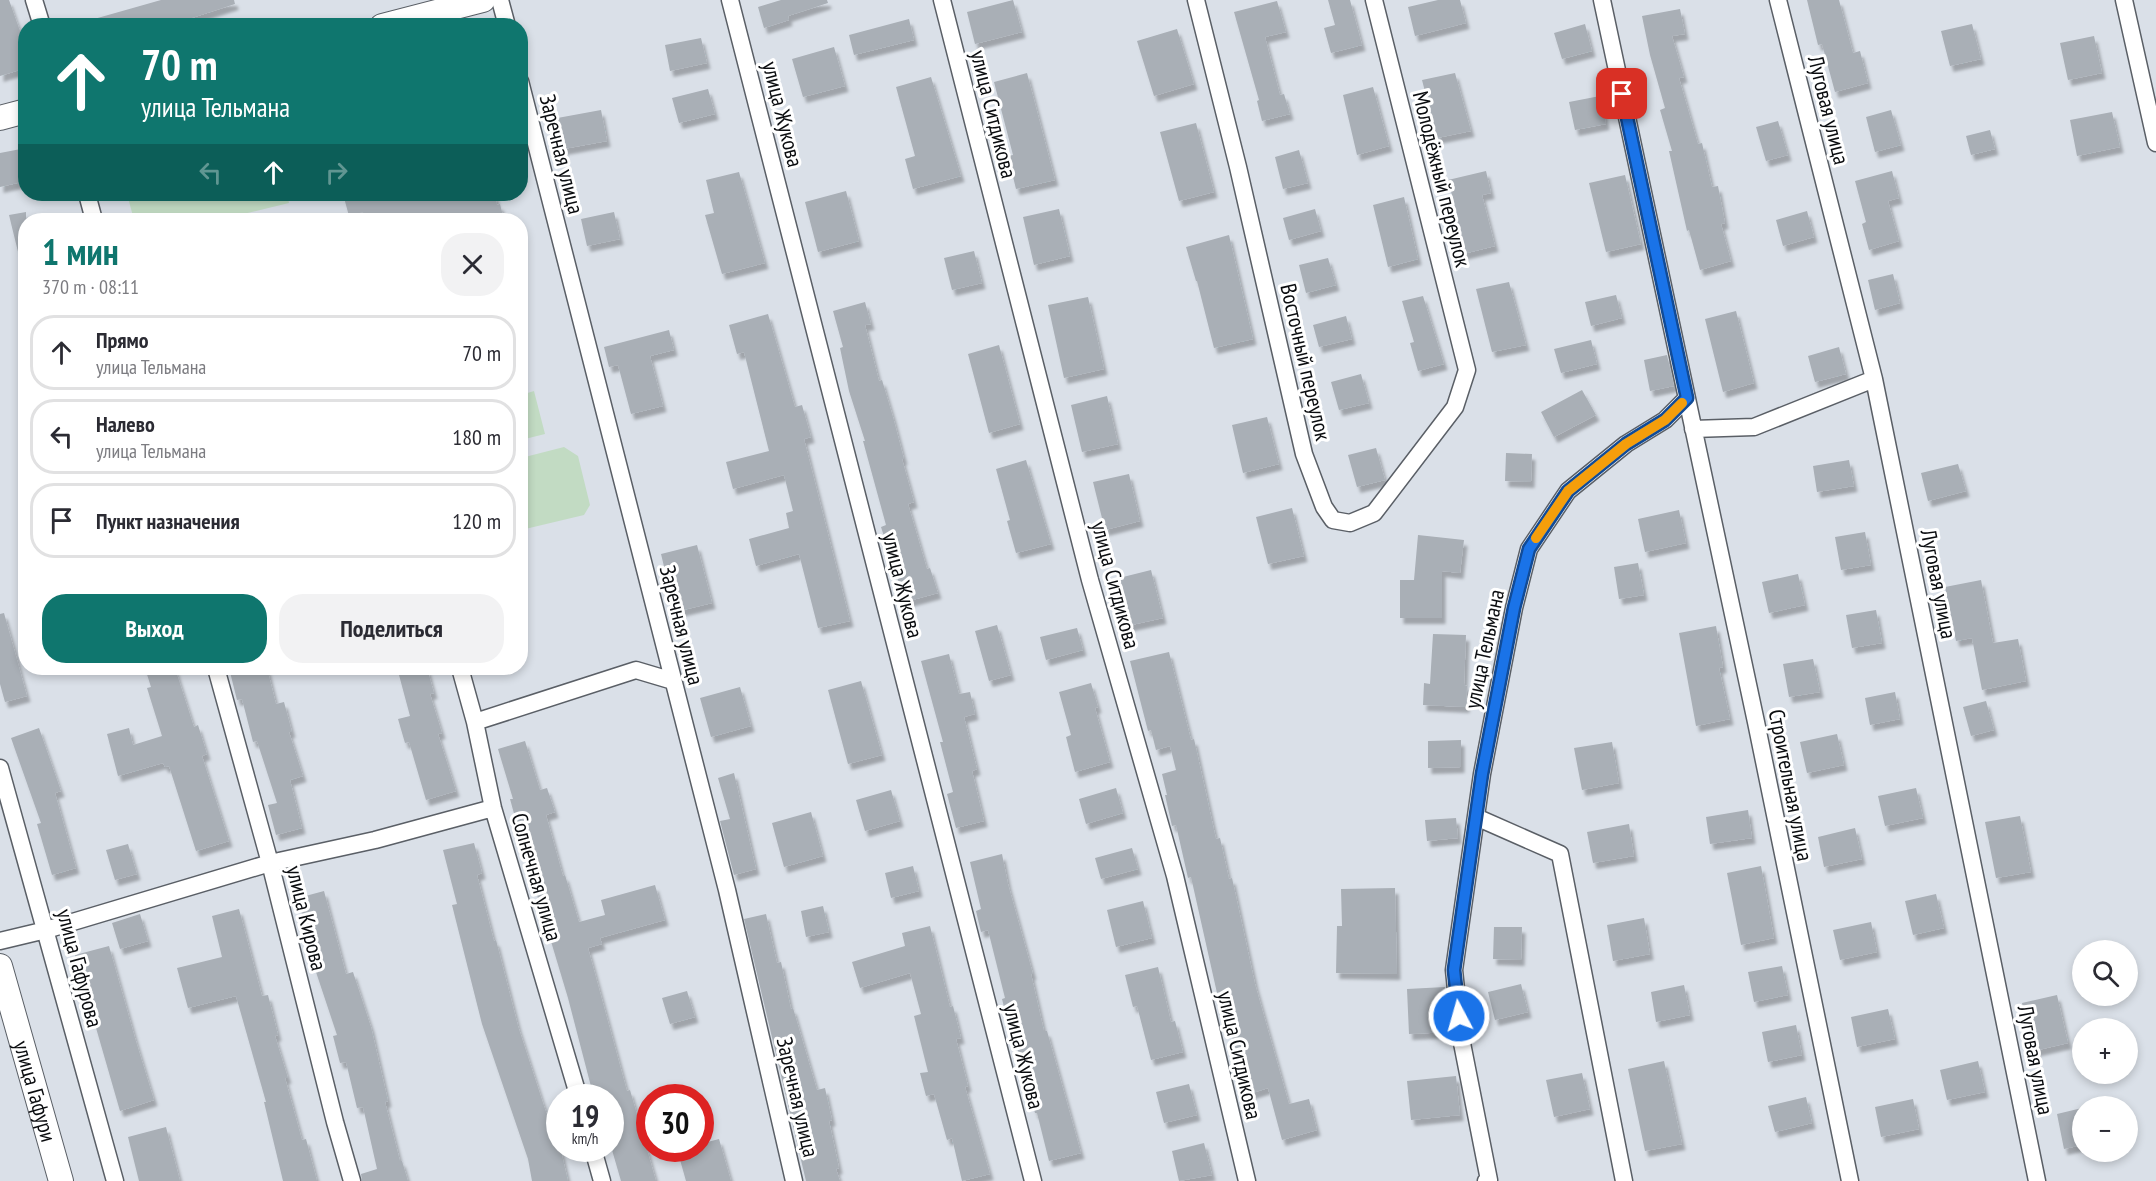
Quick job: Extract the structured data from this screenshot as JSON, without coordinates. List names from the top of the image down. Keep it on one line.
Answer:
{"streets":{"main road":["улица Гафури"],"street":["Луговая улица","улица Жукова","улица Ситдикова","Заречная улица","Молодёжный переулок","Восточный переулок","улица Тельмана","Строительная улица","Солнечная улица","улица Кирова","улица Гафурова"]},"crossings":[["Молодёжный переулок","Восточный переулок"],["улица Тельмана","Строительная улица"]],"page":{"turn":["70 m","улица Тельмана"],"heading":["1 мин","370 m · 08:11"],"list":[{"name":"Прямо","note":"улица Тельмана","value":"70 m"},{"name":"Налево","note":"улица Тельмана","value":"180 m"},{"name":"Пункт назначения","value":"120 m"}],"buttons":["Выход","Поделиться"],"map_buttons":["+","−"],"speed":"19 km/h","limit":"30"}}
